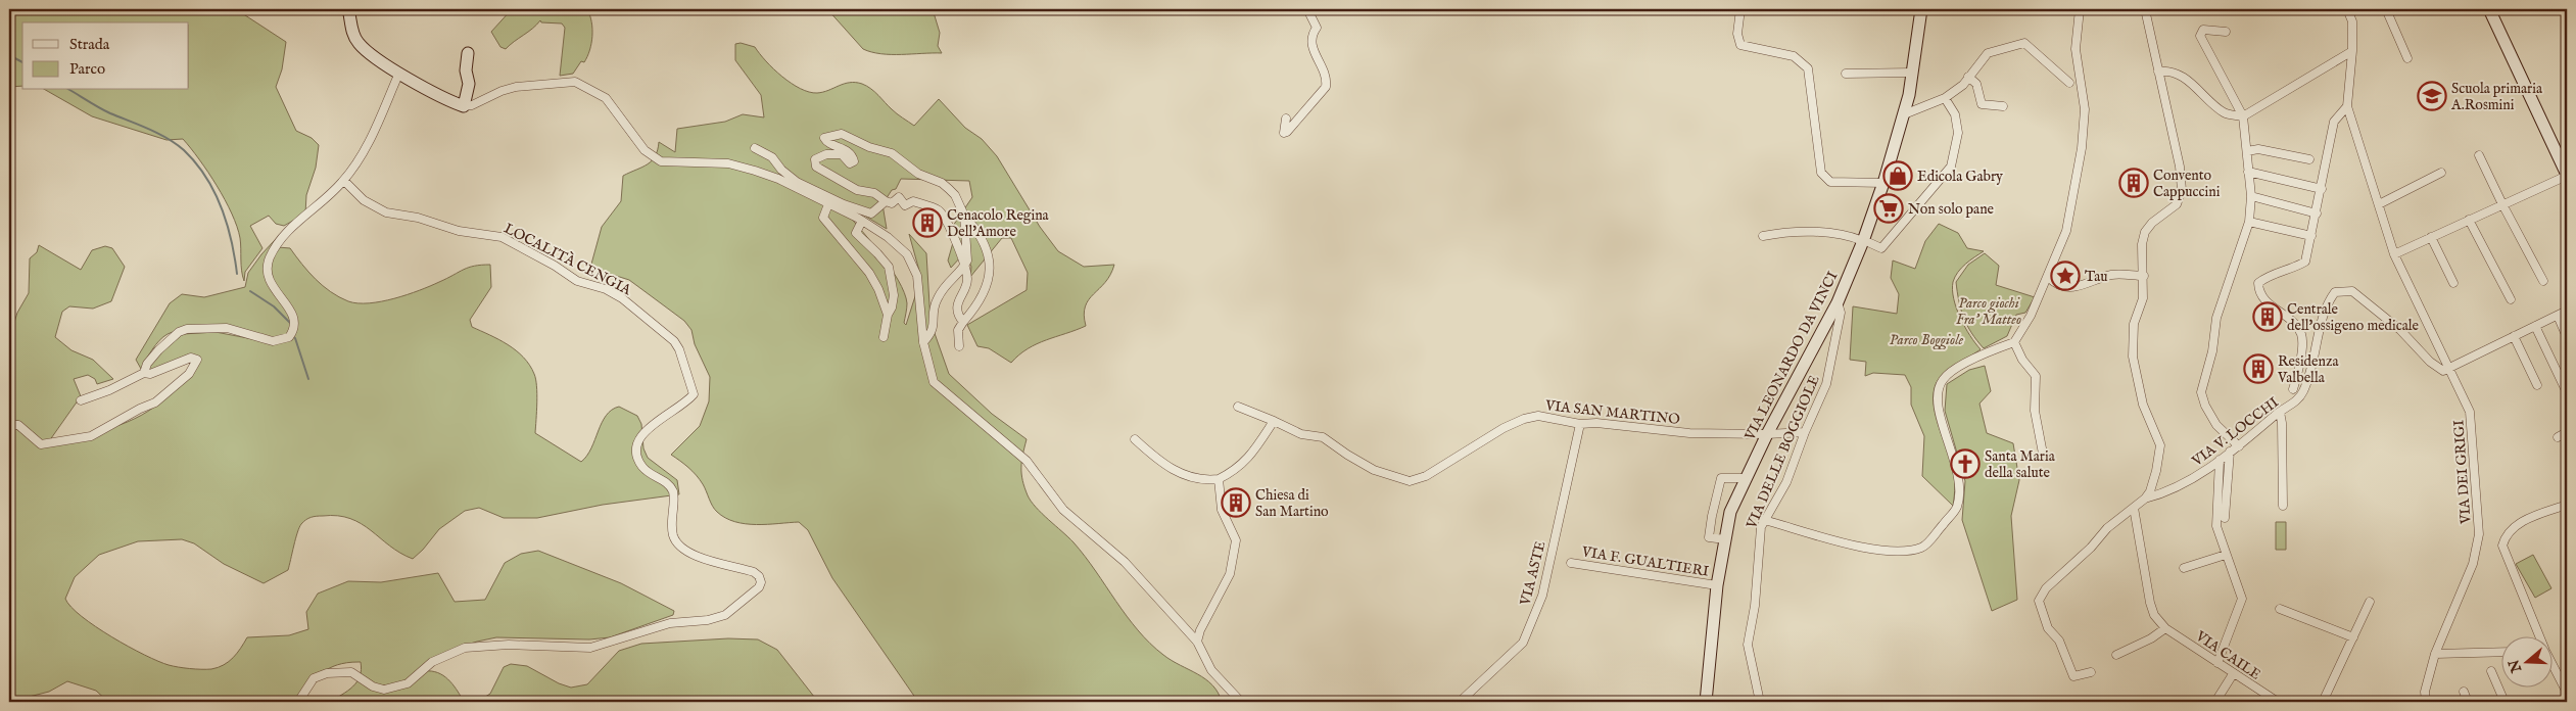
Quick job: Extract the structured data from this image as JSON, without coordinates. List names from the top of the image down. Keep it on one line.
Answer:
{"streets":{"street":["LOCALITÀ CENGIA","VIA LEONARDO DA VINCI","VIA SAN MARTINO","VIA V. LOCCHI","VIA DELLE BOGGIOLE","VIA DEI GRIGI","VIA F. GUALTIERI","VIA ASTE","VIA CAILE"]},"crossings":[["VIA LEONARDO DA VINCI","VIA SAN MARTINO"],["VIA LEONARDO DA VINCI","VIA DELLE BOGGIOLE"],["VIA LEONARDO DA VINCI","VIA F. GUALTIERI"],["VIA SAN MARTINO","VIA DELLE BOGGIOLE"],["VIA SAN MARTINO","VIA ASTE"],["VIA V. LOCCHI","VIA DEI GRIGI"]],"parks":["Parco giochi Fra' Matteo","Parco Boggiole"],"places":{"school or university":["Scuola primaria A.Rosmini"],"shop":["Edicola Gabry"],"building":["Convento Cappuccini","Cenacolo Regina Dell'Amore","Centrale dell'ossigeno medicale","Residenza Valbella","Chiesa di San Martino"],"supermarket":["Non solo pane"],"place":["Tau"],"church":["Santa Maria della salute"]},"legend":["Strada","Parco"],"north":"left"}
